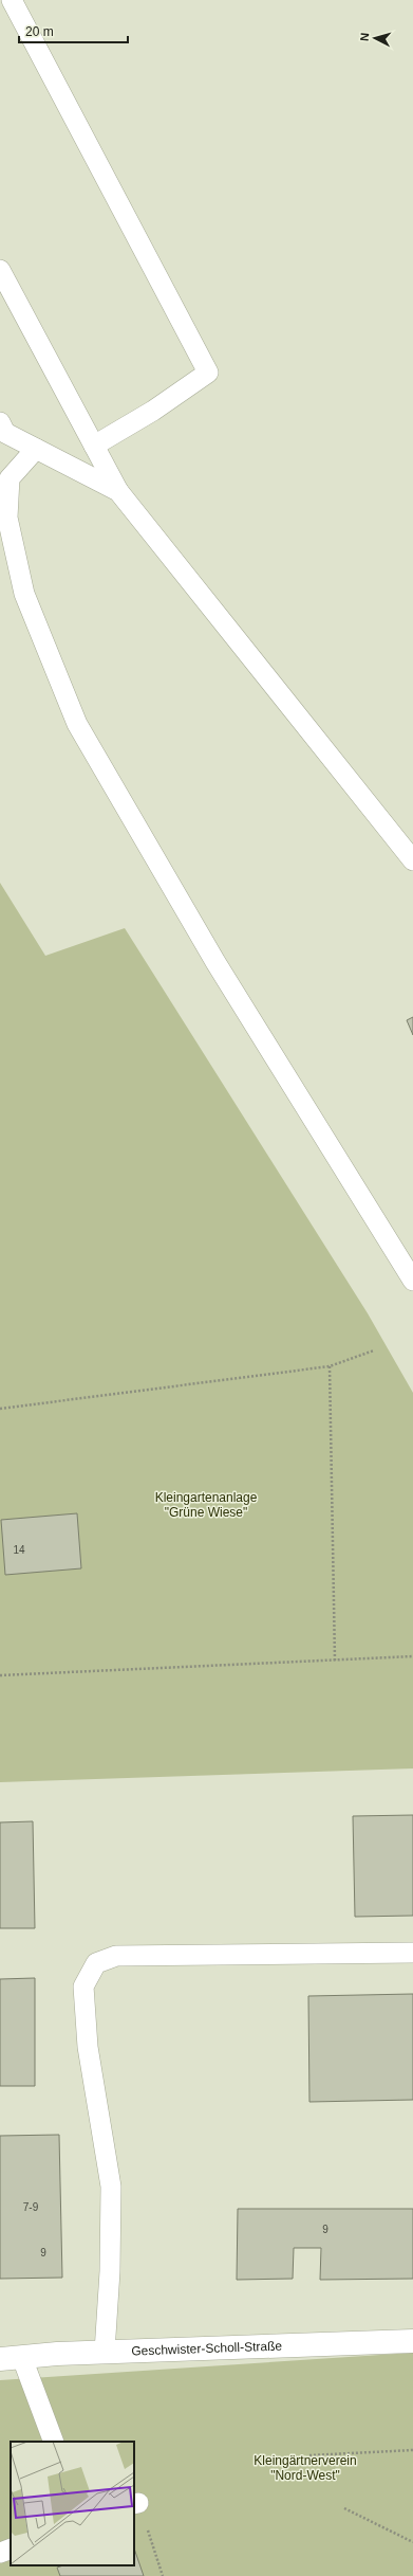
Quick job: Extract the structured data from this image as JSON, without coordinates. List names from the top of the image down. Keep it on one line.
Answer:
{"streets":{"street":["Geschwister-Scholl-Straße"]},"parks":["Kleingartenanlage \"Grüne Wiese\"","Kleingärtnerverein \"Nord-West\""],"house_numbers":["14","7-9","9","9"],"scale_bar":"20 m","north":"left"}
